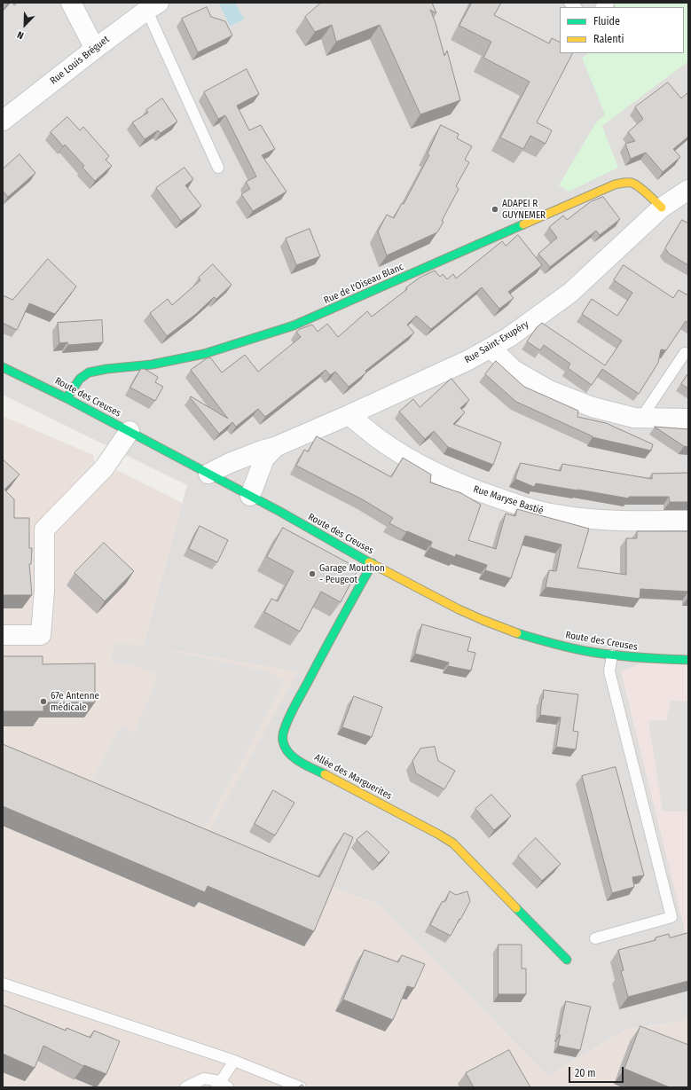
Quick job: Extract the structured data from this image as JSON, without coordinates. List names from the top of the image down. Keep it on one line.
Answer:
{"streets":{"street":["Rue Louis Bréguet","Rue de l'Oiseau Blanc","Rue Saint-Exupéry","Route des Creuses","Rue Maryse Bastié","Allée des Marguerites"]},"crossings":[["Rue de l'Oiseau Blanc","Rue Saint-Exupéry"],["Rue de l'Oiseau Blanc","Route des Creuses"],["Rue Saint-Exupéry","Route des Creuses"],["Rue Saint-Exupéry","Rue Maryse Bastié"],["Route des Creuses","Allée des Marguerites"]],"places":["ADAPEI R GUYNEMER","Garage Mouthon - Peugeot","67e Antenne médicale"],"legend":["Fluide","Ralenti"],"scale_bar":"20 m","north":"bottom left"}
